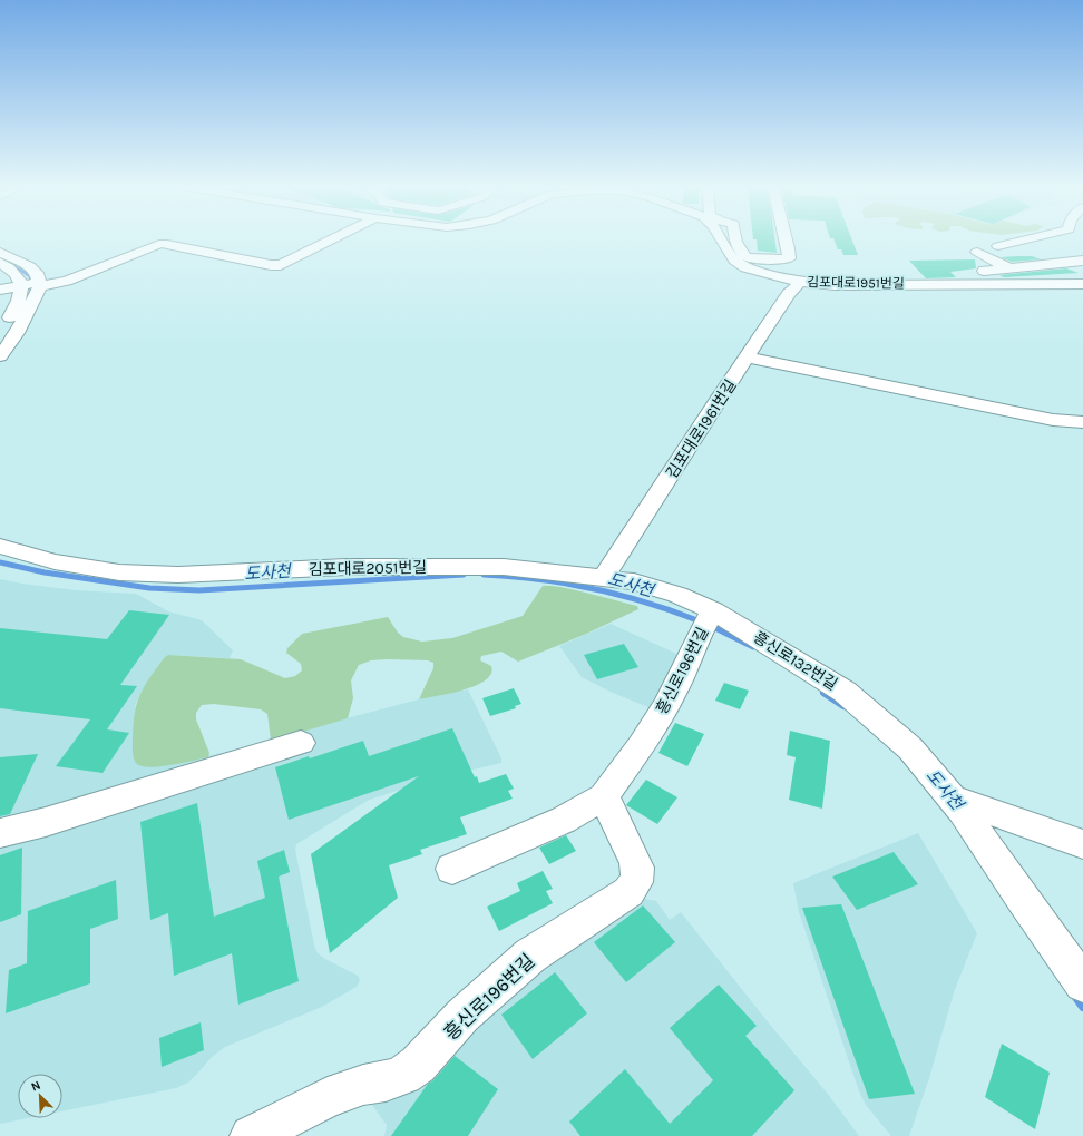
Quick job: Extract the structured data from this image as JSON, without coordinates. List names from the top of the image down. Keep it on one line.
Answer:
{"streets":{"lane":["김포대로1951번길","김포대로1961번길","김포대로2051번길","흥신로132번길","흥신로196번길"]},"crossings":[["김포대로1951번길","김포대로1961번길"],["김포대로1961번길","김포대로2051번길"],["김포대로1961번길","흥신로132번길"],["김포대로2051번길","흥신로132번길"],["흥신로132번길","흥신로196번길"]],"water":["도사천"],"north":"top left"}
